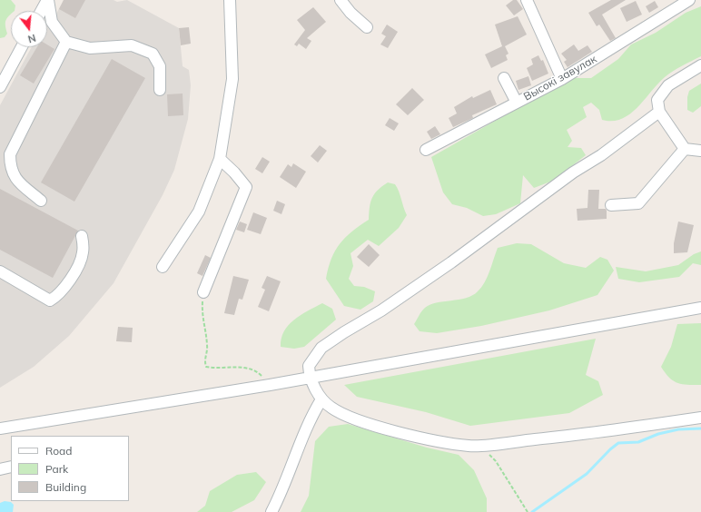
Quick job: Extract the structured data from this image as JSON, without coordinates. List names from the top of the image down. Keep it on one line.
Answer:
{"streets":{"street":["Высокі завулак"]},"legend":["Road","Park","Building"],"north":"bottom"}
